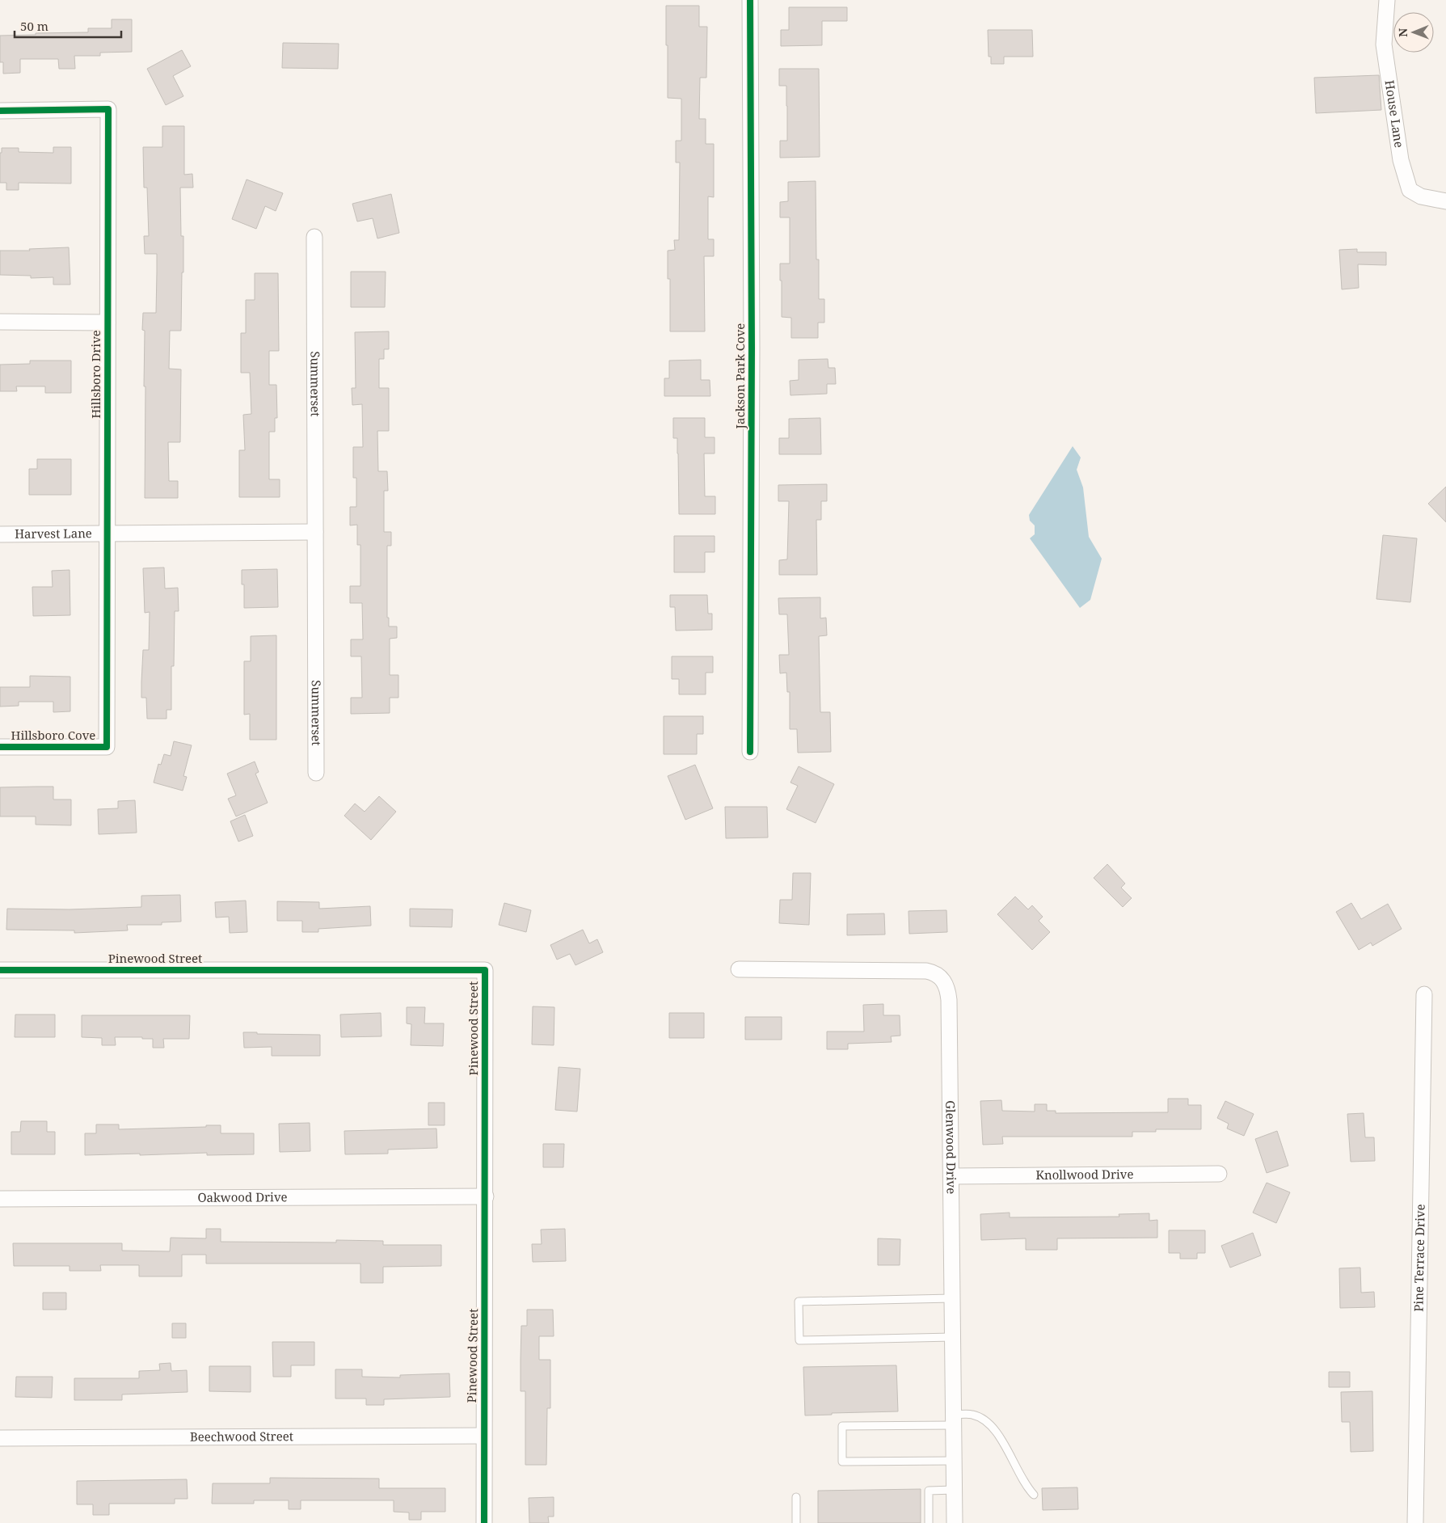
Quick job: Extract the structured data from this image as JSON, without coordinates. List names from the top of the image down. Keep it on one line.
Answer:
{"streets":{"street":["House Lane","Hillsboro Drive","Jackson Park Cove","Summerset","Harvest Lane","Hillsboro Cove","Pinewood Street","Glenwood Drive","Knollwood Drive","Oakwood Drive","Pine Terrace Drive","Beechwood Street"]},"crossings":[["Hillsboro Drive","Harvest Lane"],["Hillsboro Drive","Hillsboro Cove"],["Pinewood Street","Oakwood Drive"],["Pinewood Street","Beechwood Street"],["Glenwood Drive","Knollwood Drive"]],"scale_bar":"50 m","north":"left"}
